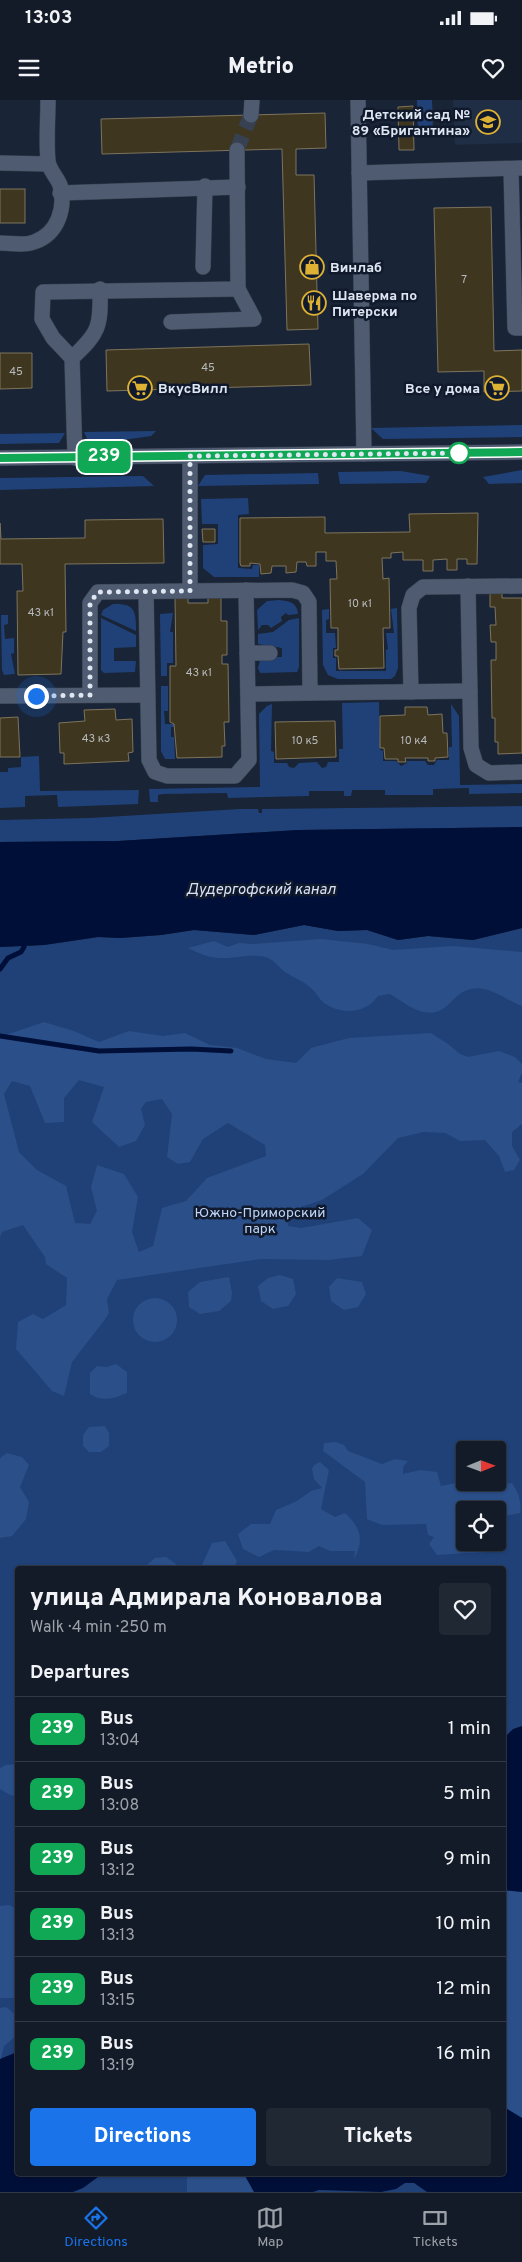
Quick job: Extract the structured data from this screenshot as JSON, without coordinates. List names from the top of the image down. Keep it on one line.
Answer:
{"water":["Дудергофский канал"],"parks":["Южно-Приморский парк"],"places":{"school or university":["Детский сад № 89 «Бригантина»"],"shop":["Винлаб"],"restaurant":["Шаверма по Питерски"],"supermarket":["ВкусВилл","Все у дома"]},"lines":["bus line 239"],"house_numbers":["7","45","45","10 к1","43 к1","43 к1","43 к3","10 к5","10 к4"],"north":"right","page":{"status":"13:03","header":"Metrio","on_map":"239","heading":[["улица Адмирала Коновалова","Walk · 4 min · 250 m"],"Departures"],"list":[{"mark":"239","name":"Bus","note":"13:04","value":"1 min"},{"mark":"239","name":"Bus","note":"13:08","value":"5 min"},{"mark":"239","name":"Bus","note":"13:12","value":"9 min"},{"mark":"239","name":"Bus","note":"13:13","value":"10 min"},{"mark":"239","name":"Bus","note":"13:15","value":"12 min"},{"mark":"239","name":"Bus","note":"13:19","value":"16 min"}],"buttons":["Directions","Tickets"],"tabs":["Directions","Map","Tickets"]}}
